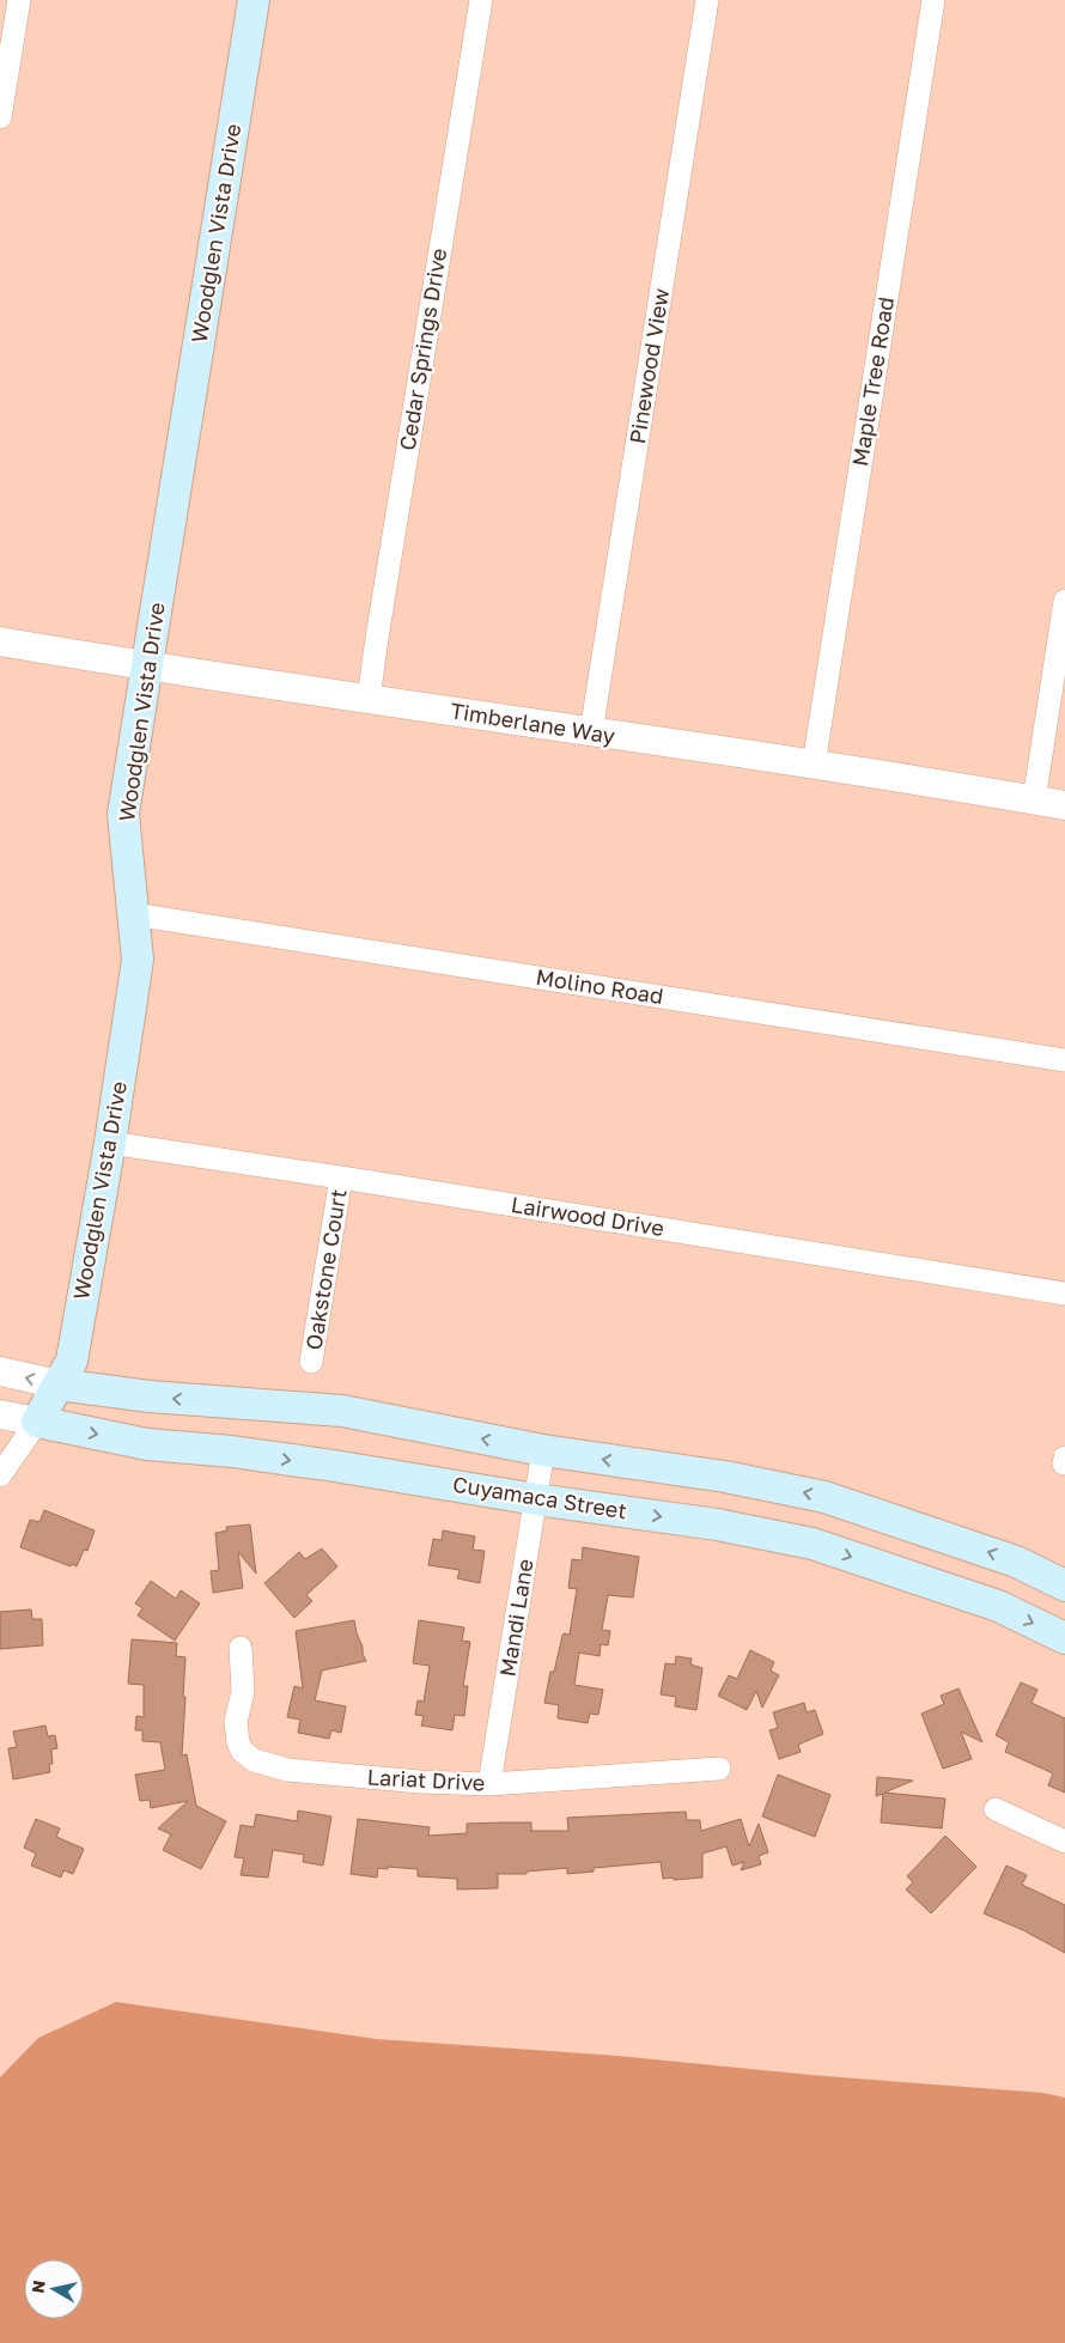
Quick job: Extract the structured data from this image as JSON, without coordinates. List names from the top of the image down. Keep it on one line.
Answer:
{"streets":{"main road":["Woodglen Vista Drive","Cuyamaca Street"],"street":["Cedar Springs Drive","Pinewood View","Maple Tree Road","Timberlane Way","Molino Road","Lairwood Drive","Oakstone Court","Mandi Lane","Lariat Drive"]},"crossings":[["Woodglen Vista Drive","Timberlane Way"],["Woodglen Vista Drive","Molino Road"],["Woodglen Vista Drive","Lairwood Drive"],["Woodglen Vista Drive","Cuyamaca Street"],["Cedar Springs Drive","Timberlane Way"],["Pinewood View","Timberlane Way"],["Maple Tree Road","Timberlane Way"],["Lairwood Drive","Oakstone Court"],["Cuyamaca Street","Mandi Lane"],["Mandi Lane","Lariat Drive"]],"one_way":["Cuyamaca Street"],"north":"left"}
